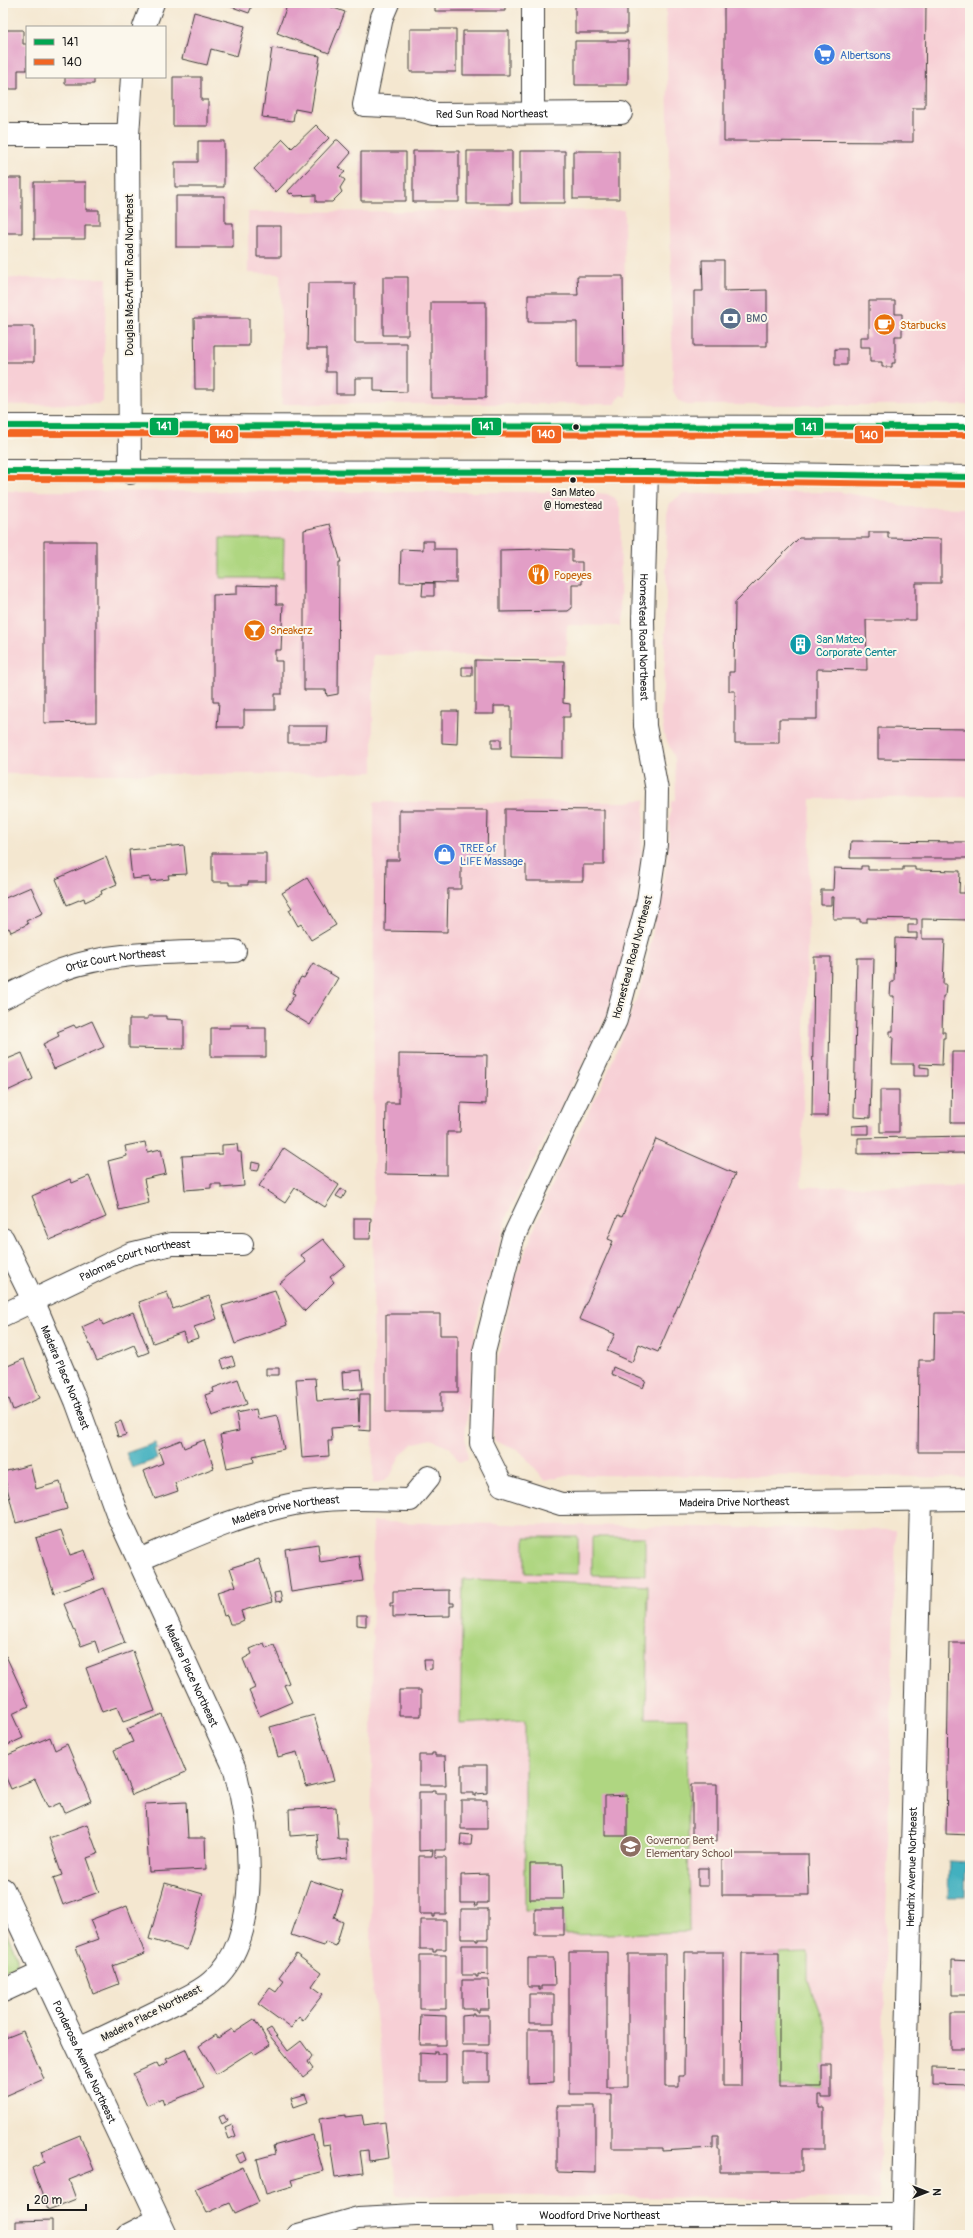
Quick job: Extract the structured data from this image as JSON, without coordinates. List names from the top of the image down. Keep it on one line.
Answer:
{"streets":{"street":["Red Sun Road Northeast","Douglas MacArthur Road Northeast","Homestead Road Northeast","Ortiz Court Northeast","Palomas Court Northeast","Madeira Place Northeast","Madeira Drive Northeast","Hendrix Avenue Northeast","Ponderosa Avenue Northeast","Woodford Drive Northeast"]},"crossings":[["Homestead Road Northeast","Madeira Drive Northeast"],["Palomas Court Northeast","Madeira Place Northeast"],["Madeira Place Northeast","Madeira Drive Northeast"],["Madeira Place Northeast","Ponderosa Avenue Northeast"],["Madeira Drive Northeast","Hendrix Avenue Northeast"],["Hendrix Avenue Northeast","Woodford Drive Northeast"]],"places":{"supermarket":["Albertsons"],"bank":["BMO"],"cafe":["Starbucks"],"other":["San Mateo @ Homestead"],"restaurant":["Popeyes"],"bar":["Sneakerz"],"building":["San Mateo Corporate Center"],"shop":["TREE of LIFE Massage"],"school or university":["Governor Bent Elementary School"]},"lines":["transit line 141","transit line 140"],"legend":["141","140"],"scale_bar":"20 m","north":"right"}
